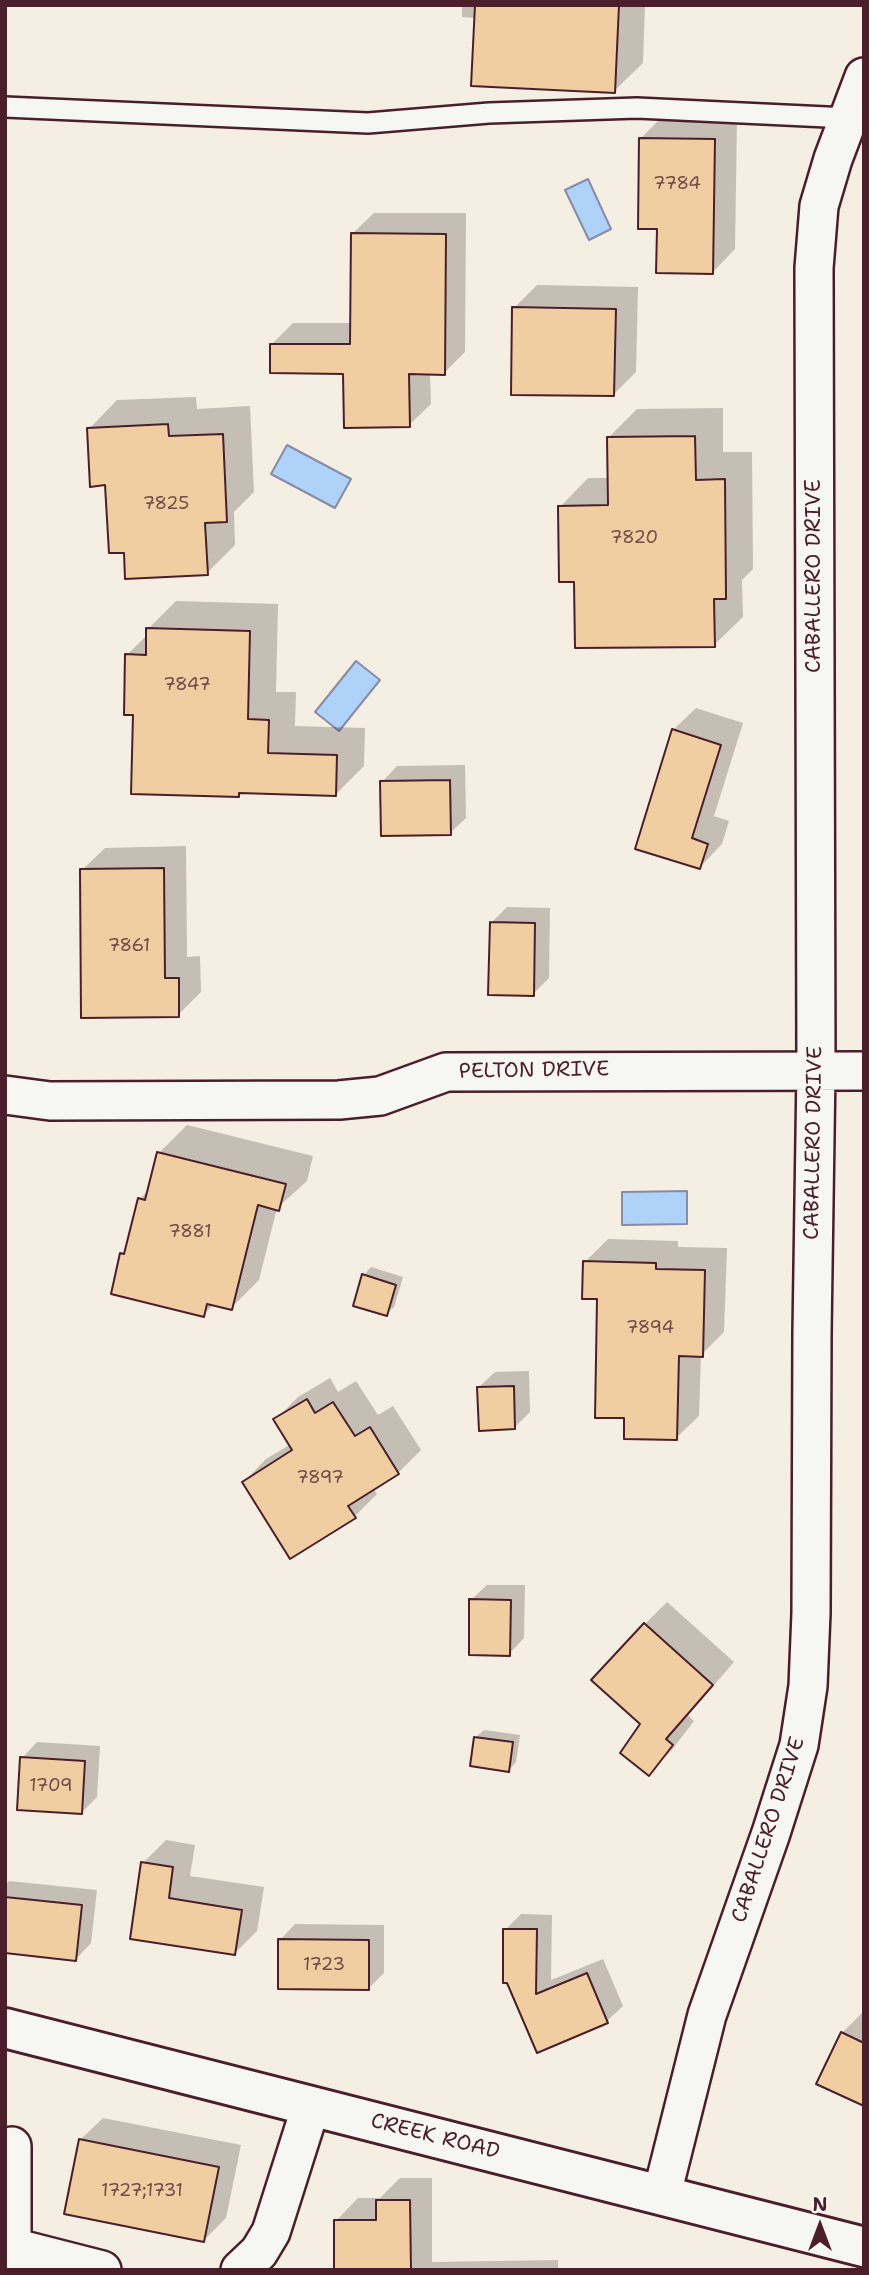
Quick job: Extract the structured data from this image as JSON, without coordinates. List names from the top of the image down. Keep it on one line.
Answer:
{"streets":{"street":["CABALLERO DRIVE","PELTON DRIVE","CREEK ROAD"]},"crossings":[["CABALLERO DRIVE","PELTON DRIVE"],["CABALLERO DRIVE","CREEK ROAD"]],"house_numbers":["7784","7825","7820","7847","7861","7881","7894","7897","1709","1723","1727;1731"],"north":"top"}
